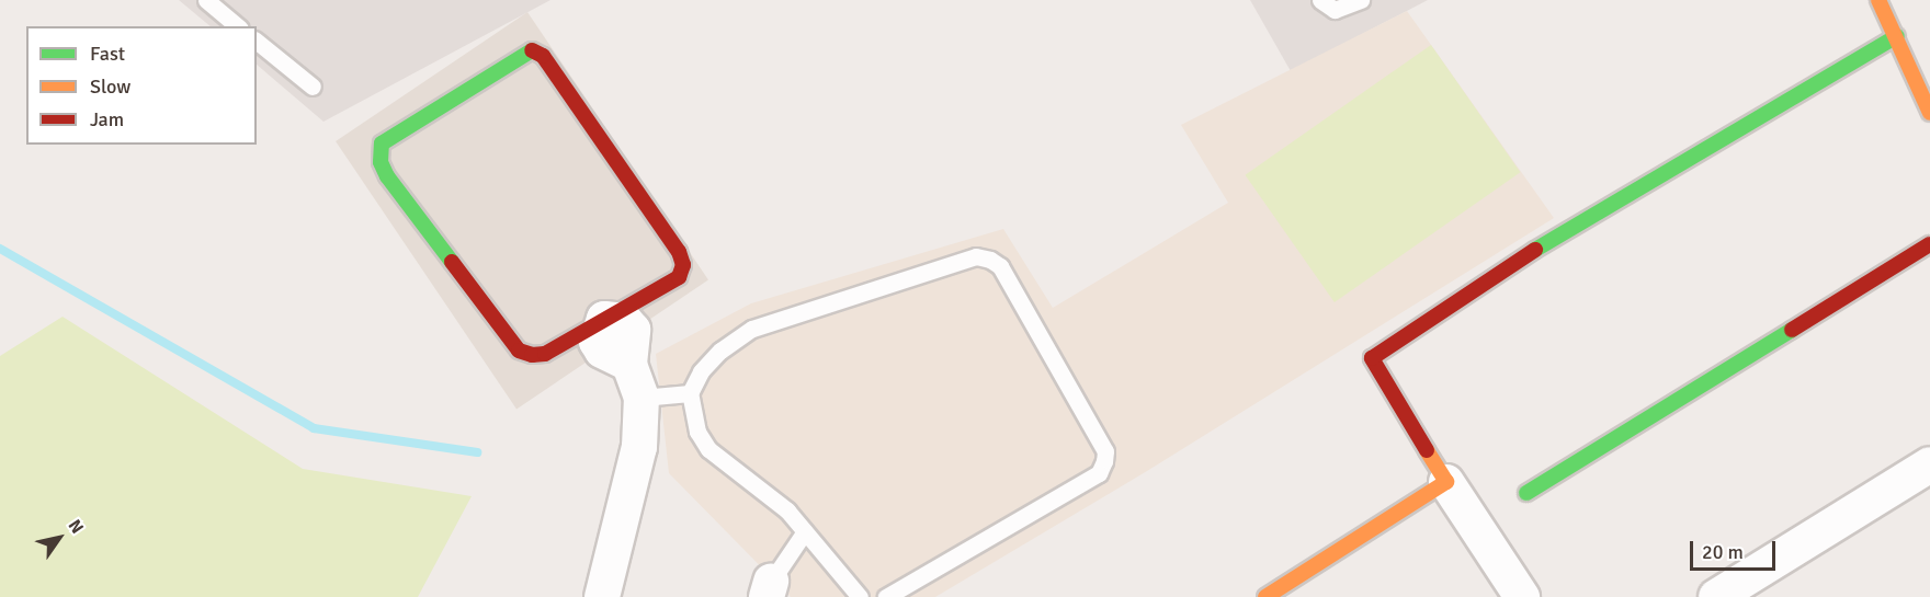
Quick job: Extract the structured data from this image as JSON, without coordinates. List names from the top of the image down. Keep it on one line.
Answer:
{"legend":["Fast","Slow","Jam"],"scale_bar":"20 m","north":"top right"}
